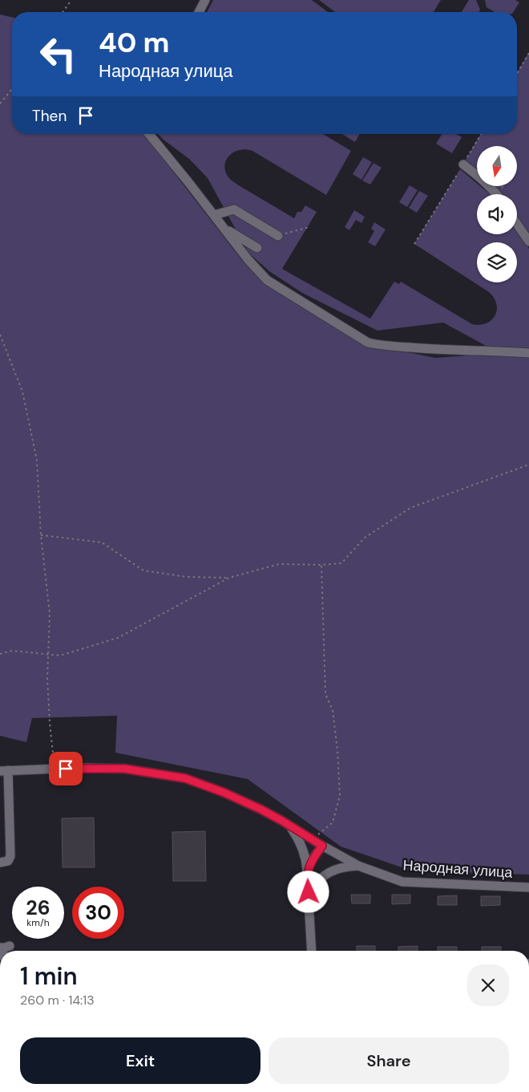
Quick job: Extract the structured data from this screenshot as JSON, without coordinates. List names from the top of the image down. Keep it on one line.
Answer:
{"streets":{"street":["Народная улица"]},"north":"bottom","page":{"turn":["40 m","Народная улица"],"then":"Then","speed":"26 km/h","limit":"30","heading":["1 min","260 m · 14:13"],"buttons":["Exit","Share"]}}
